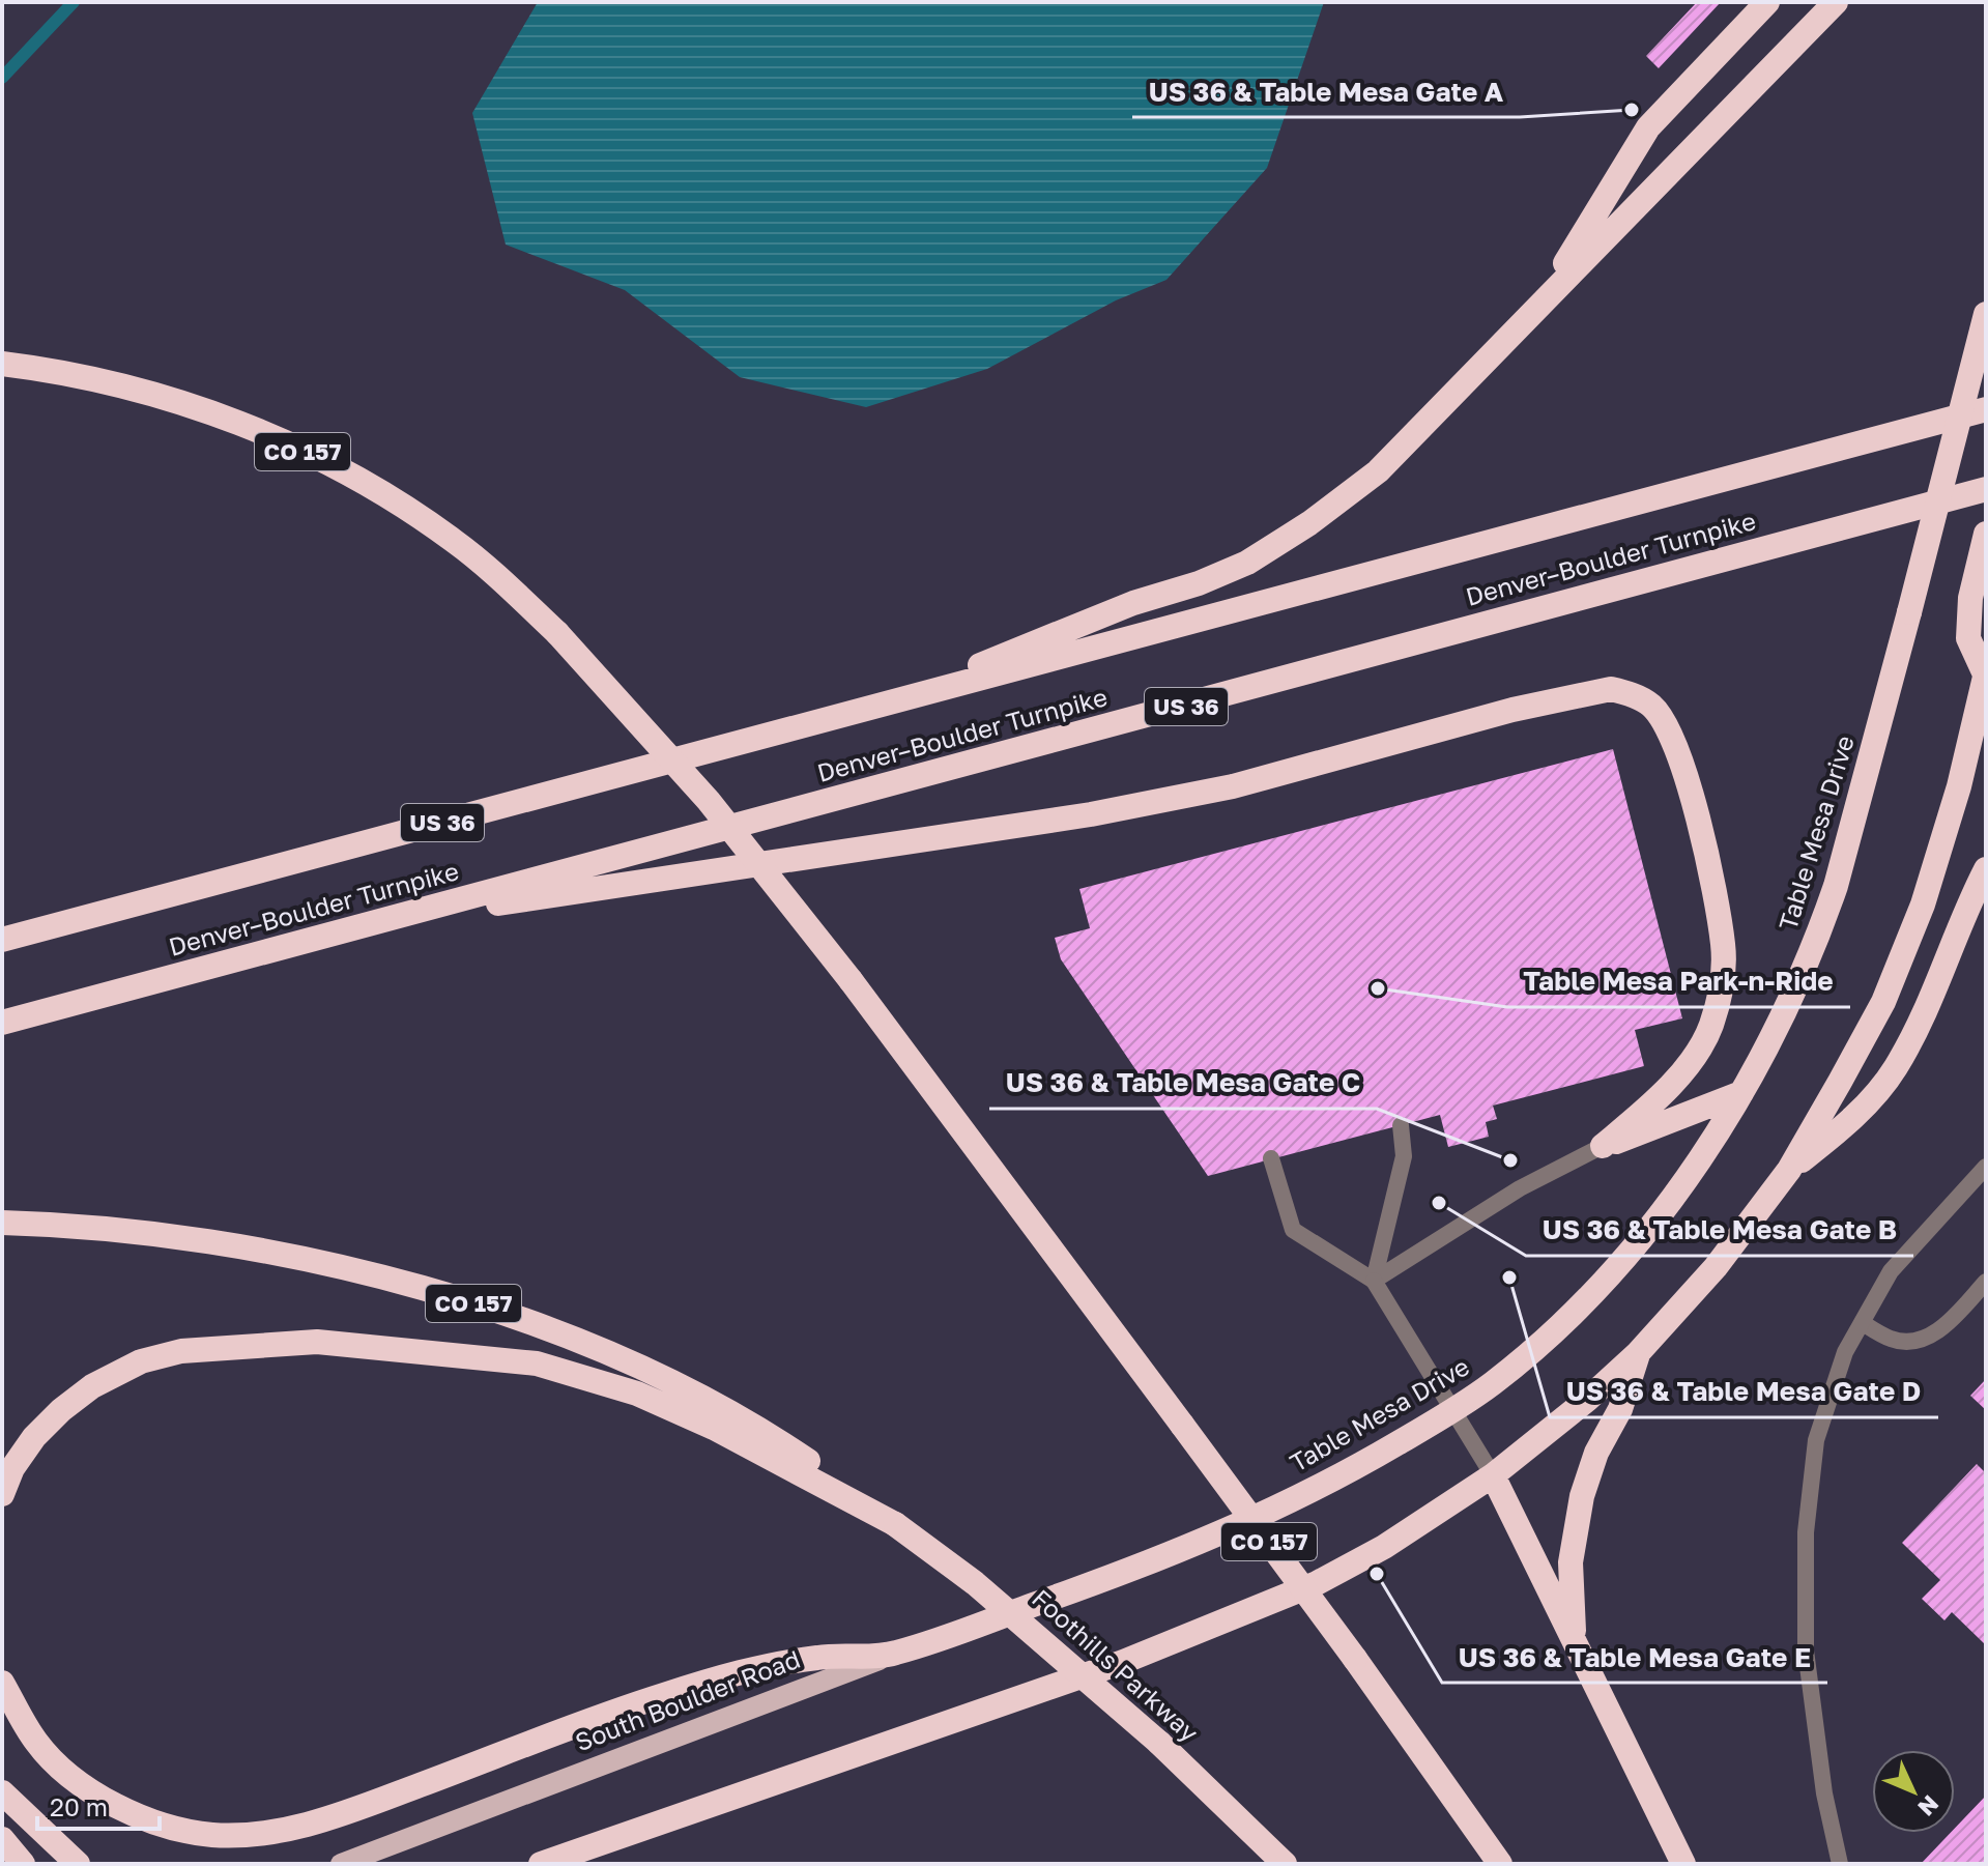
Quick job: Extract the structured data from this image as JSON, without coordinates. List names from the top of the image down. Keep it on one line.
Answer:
{"streets":{"highway":["CO 157","Denver–Boulder Turnpike","US 36","Table Mesa Drive","Foothills Parkway","South Boulder Road"]},"crossings":[["CO 157","Foothills Parkway"],["Table Mesa Drive","South Boulder Road"]],"places":["US 36 & Table Mesa Gate A","Table Mesa Park-n-Ride","US 36 & Table Mesa Gate C","US 36 & Table Mesa Gate B","US 36 & Table Mesa Gate D","US 36 & Table Mesa Gate E"],"scale_bar":"20 m","north":"bottom right"}
